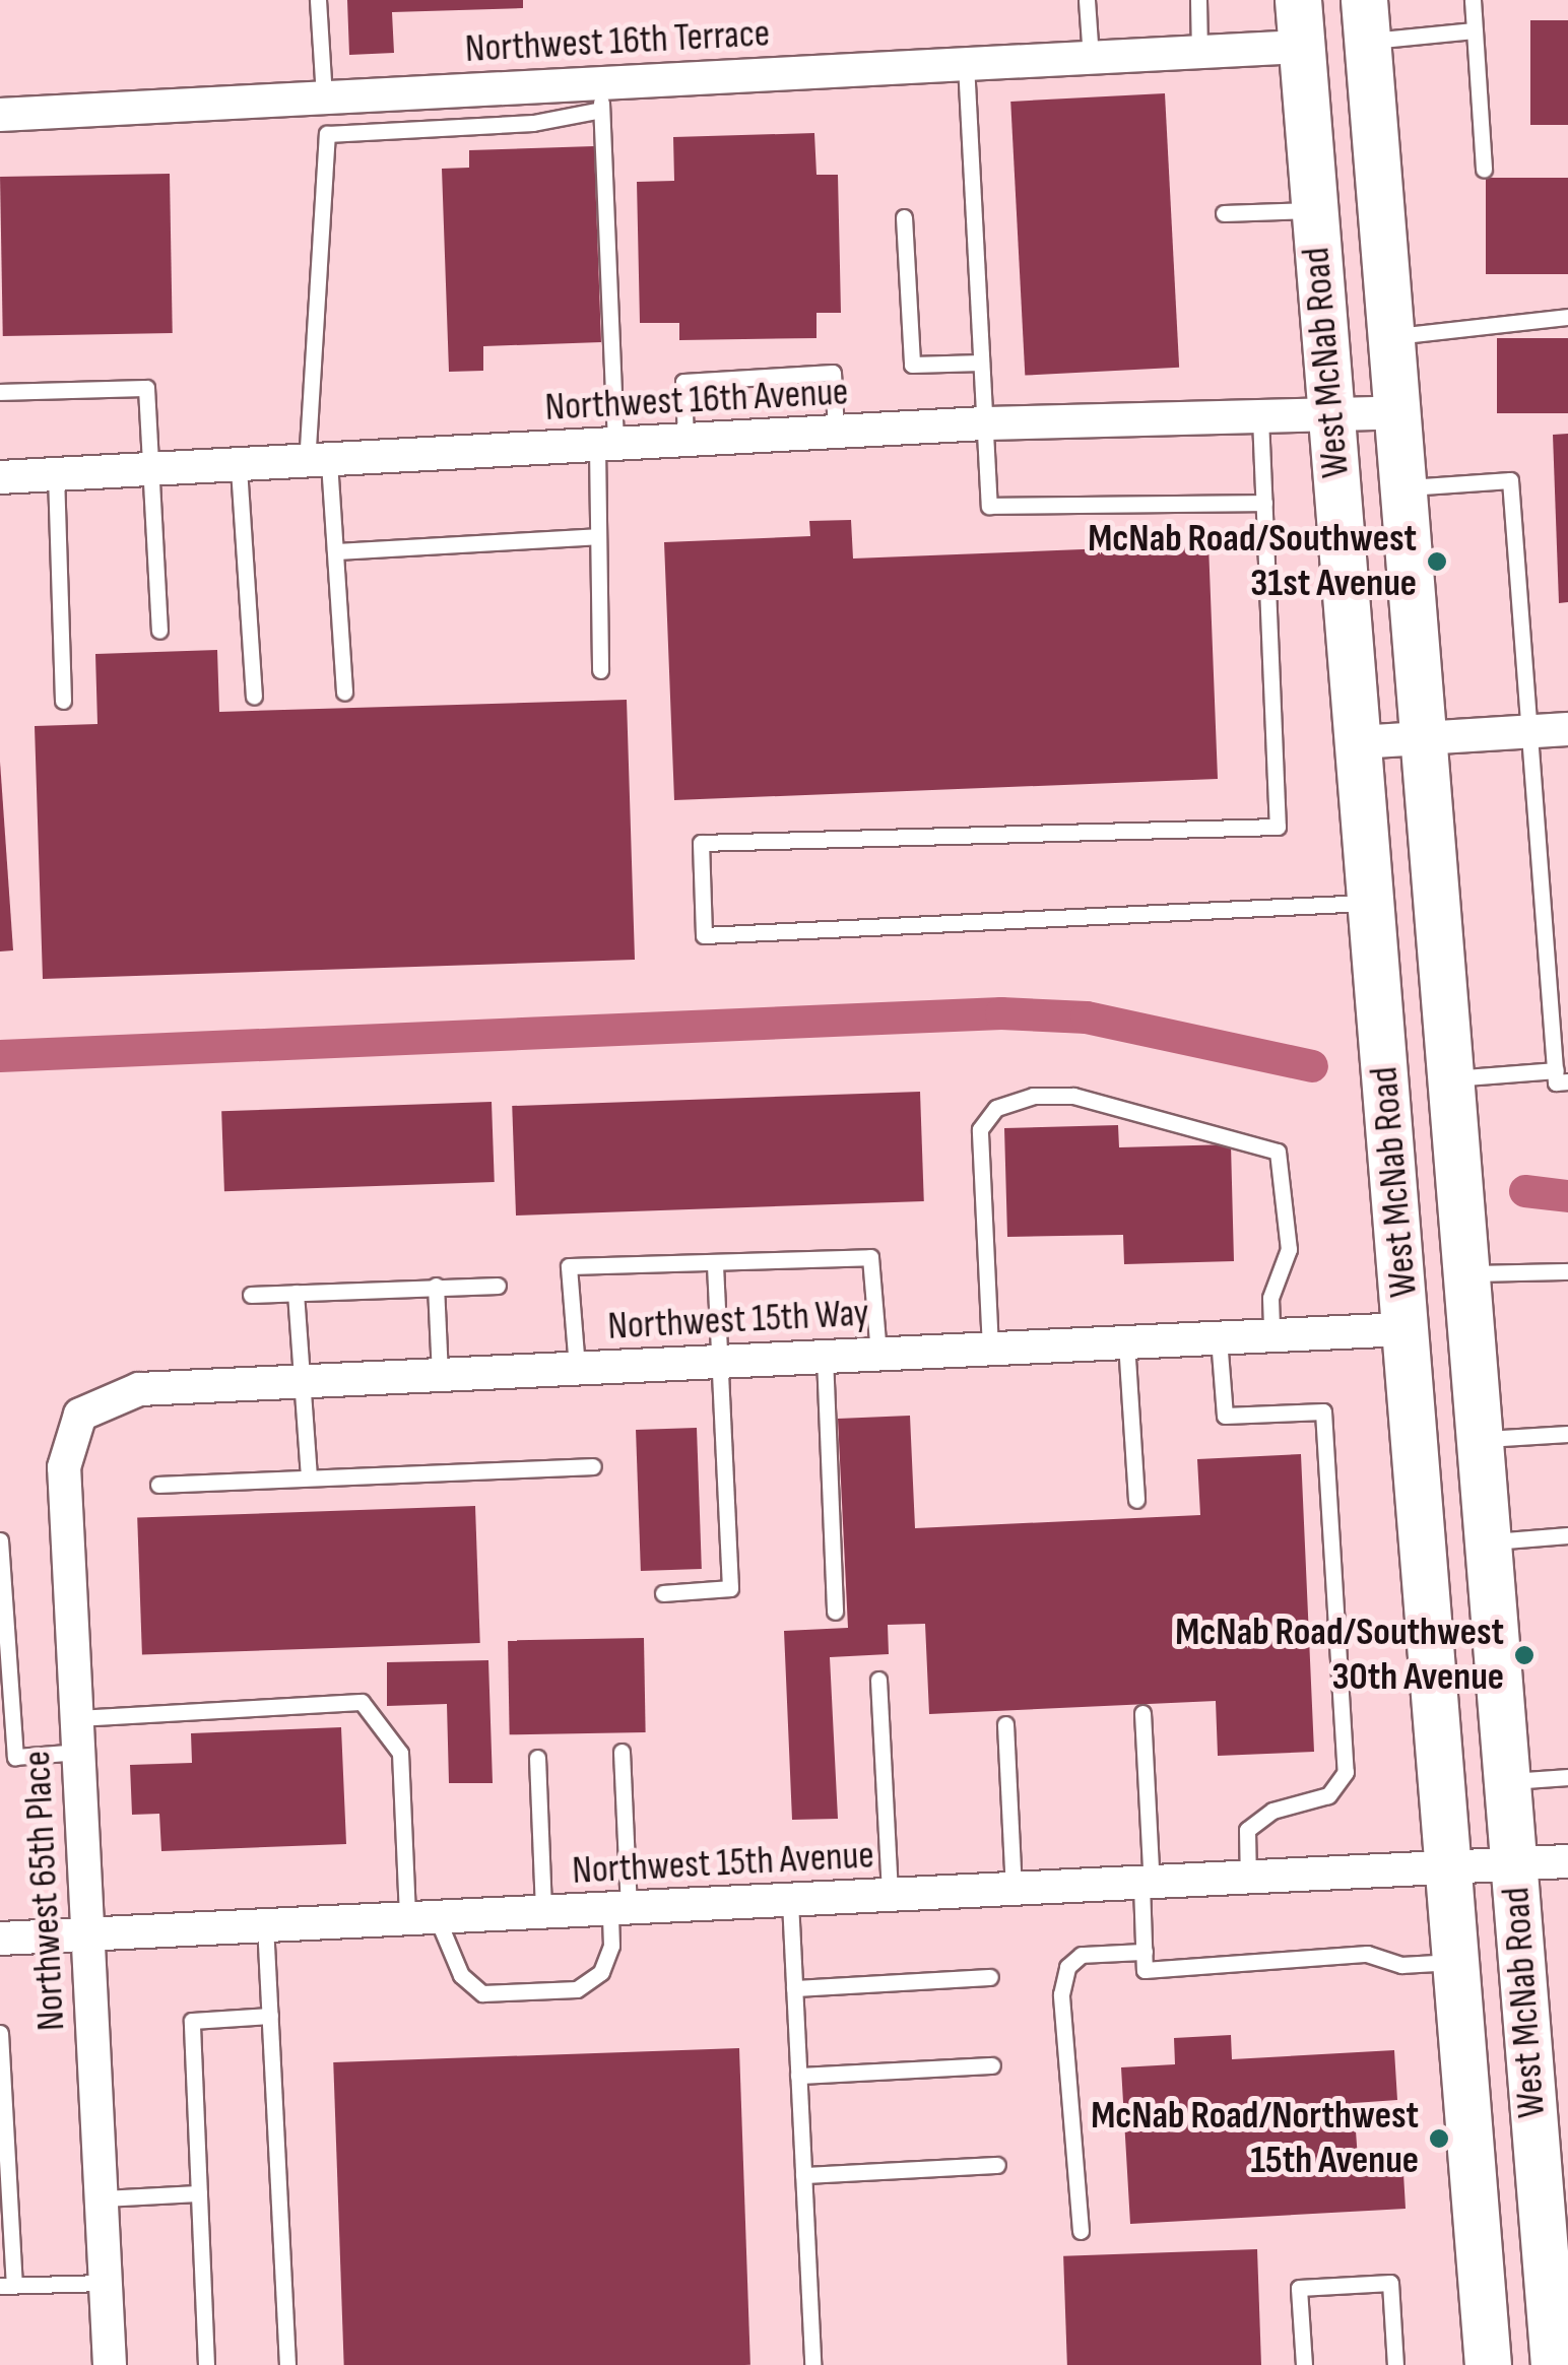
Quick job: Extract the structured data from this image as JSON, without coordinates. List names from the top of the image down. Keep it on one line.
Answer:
{"streets":{"main road":["West McNab Road"],"street":["Northwest 16th Terrace","Northwest 16th Avenue","Northwest 15th Way","Northwest 15th Avenue","Northwest 65th Place"]},"crossings":[["Northwest 16th Terrace","West McNab Road"],["West McNab Road","Northwest 16th Avenue"],["West McNab Road","Northwest 15th Way"],["West McNab Road","Northwest 15th Avenue"],["Northwest 15th Way","Northwest 65th Place"],["Northwest 15th Avenue","Northwest 65th Place"]],"places":["McNab Road/Southwest 31st Avenue","McNab Road/Southwest 30th Avenue","McNab Road/Northwest 15th Avenue"]}
